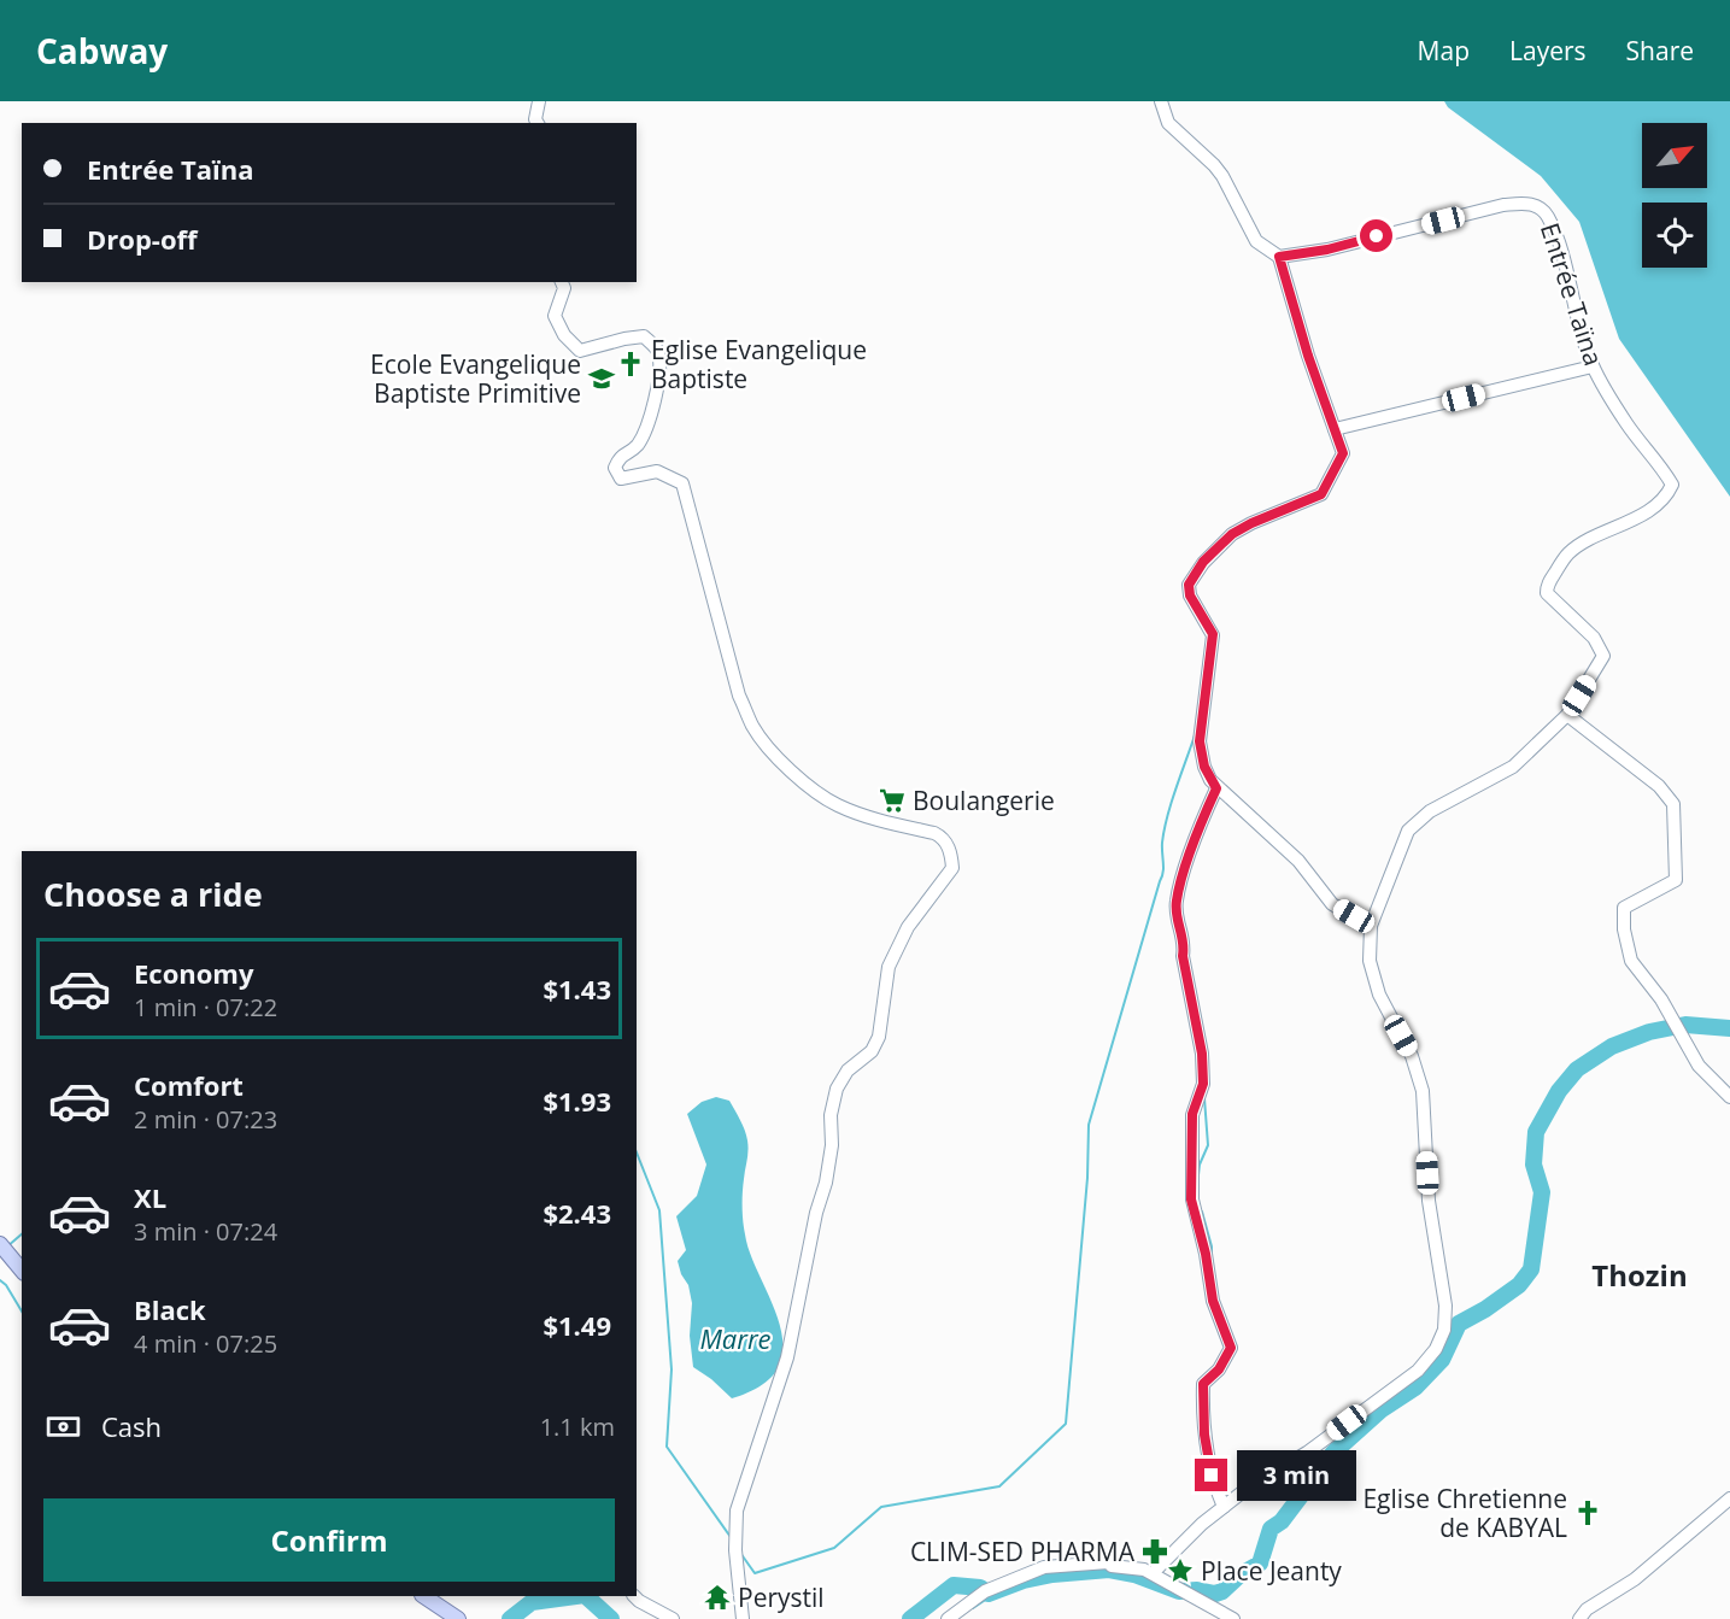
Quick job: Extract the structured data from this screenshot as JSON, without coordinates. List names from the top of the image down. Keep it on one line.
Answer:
{"streets":{"street":["Entrée Taïna"]},"districts":["Thozin"],"water":["Marre"],"places":{"church":["Eglise Evangelique Baptiste","Eglise Chretienne de KABYAL"],"school or university":["Ecole Evangelique Baptiste Primitive"],"supermarket":["Boulangerie"],"pharmacy":["CLIM-SED PHARMA"],"place":["Place Jeanty"],"temple":["Perystil"]},"north":"top right","page":{"header":"Cabway","nav":["Map","Layers","Share"],"banner":["Entrée Taïna","Drop-off"],"heading":"Choose a ride","list":[{"name":"Economy","note":"1 min · 07:22","value":"$1.43"},{"name":"Comfort","note":"2 min · 07:23","value":"$1.93"},{"name":"XL","note":"3 min · 07:24","value":"$2.43"},{"name":"Black","note":"4 min · 07:25","value":"$1.49"}],"pay":["Cash","1.1 km"],"bubble":"3 min","buttons":"Confirm"}}
